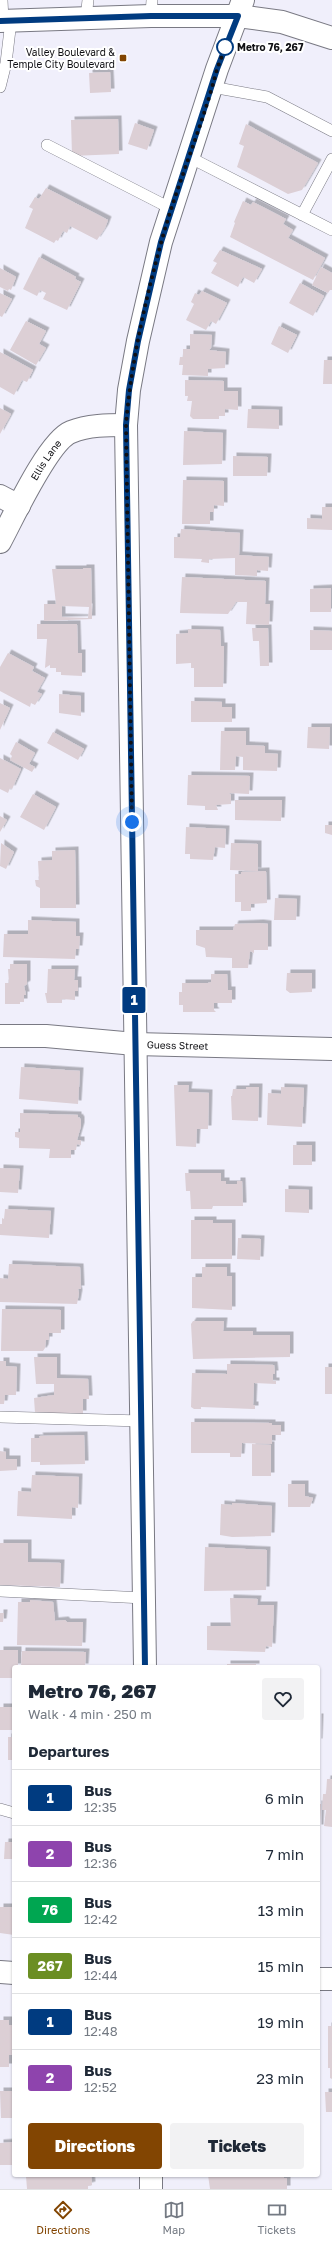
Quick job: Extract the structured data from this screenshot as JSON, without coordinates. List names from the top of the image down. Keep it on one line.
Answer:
{"streets":{"main road":["Ellis Lane","Guess Street"]},"places":{"other":["Metro 76, 267"],"transit":["Valley Boulevard & Temple City Boulevard"]},"lines":["bus line 1"],"page":{"on_map":"1","heading":[["Metro 76, 267","Walk · 4 min · 250 m"],"Departures"],"list":[{"mark":"1","name":"Bus","note":"12:35","value":"6 min"},{"mark":"2","name":"Bus","note":"12:36","value":"7 min"},{"mark":"76","name":"Bus","note":"12:42","value":"13 min"},{"mark":"267","name":"Bus","note":"12:44","value":"15 min"},{"mark":"1","name":"Bus","note":"12:48","value":"19 min"},{"mark":"2","name":"Bus","note":"12:52","value":"23 min"}],"buttons":["Directions","Tickets"],"tabs":["Directions","Map","Tickets"]}}
